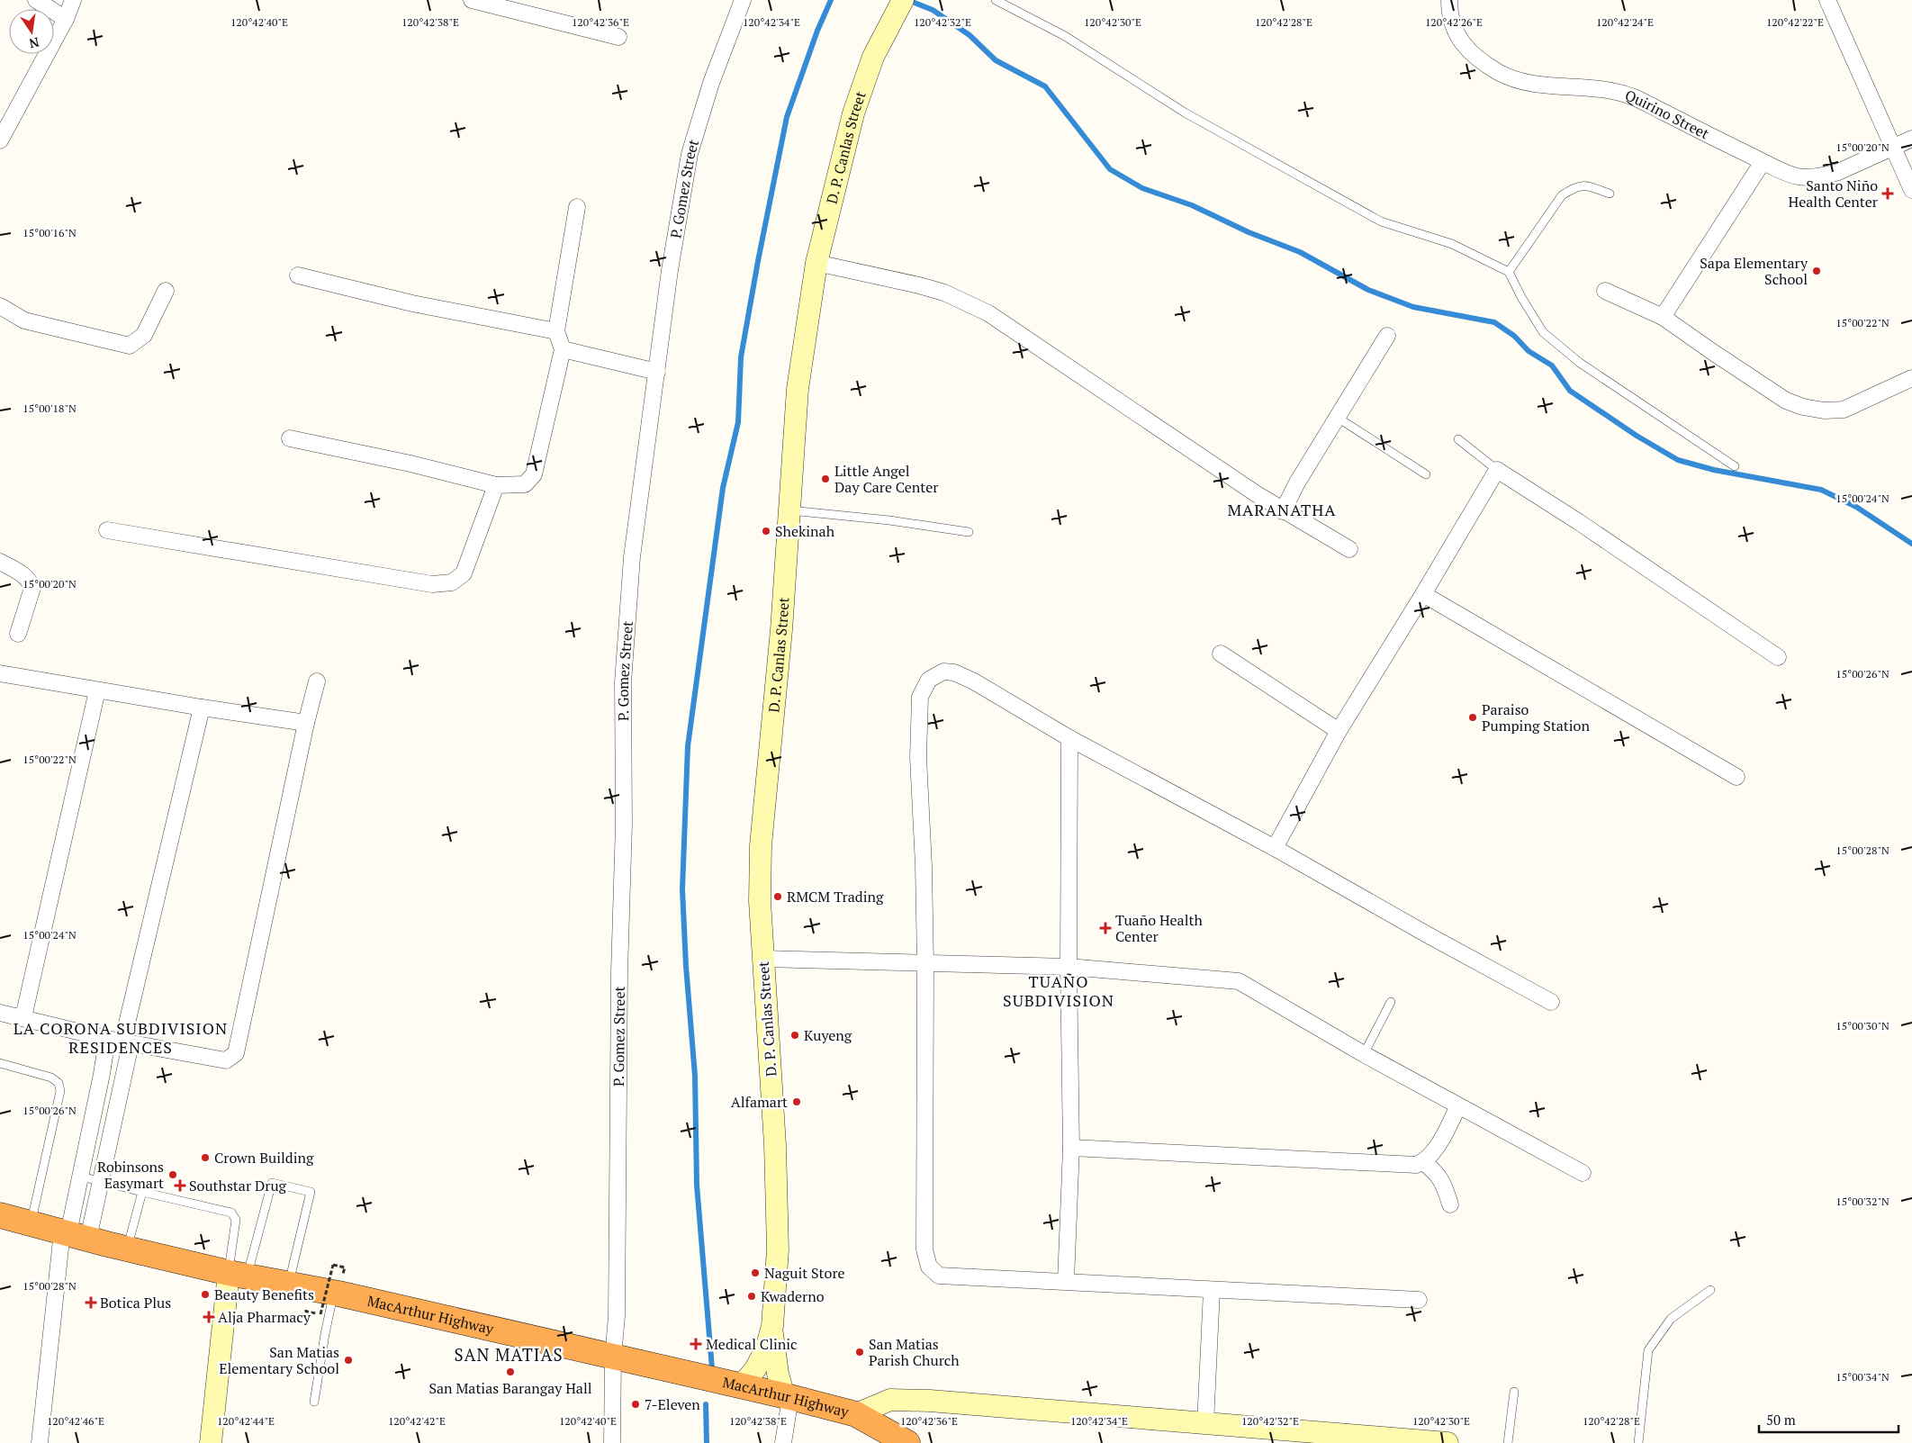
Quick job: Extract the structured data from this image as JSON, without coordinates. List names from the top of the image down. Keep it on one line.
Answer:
{"streets":{"highway":["MacArthur Highway"],"main road":["D. P. Canlas Street"],"street":["Quirino Street","P. Gomez Street"]},"crossings":[["D. P. Canlas Street","MacArthur Highway"],["P. Gomez Street","MacArthur Highway"]],"districts":["MARANATHA","TUAÑO SUBDIVISION","LA CORONA SUBDIVISION RESIDENCES","SAN MATIAS"],"places":{"health":["Santo Niño Health Center","Tuaño Health Center","Southstar Drug","Botica Plus","Alja Pharmacy","Medical Clinic"],"other":["Sapa Elementary School","Little Angel Day Care Center","Shekinah","Paraiso Pumping Station","RMCM Trading","Kuyeng","Alfamart","Crown Building","Robinsons Easymart","Naguit Store","Beauty Benefits","Kwaderno","San Matias Parish Church","San Matias Elementary School","San Matias Barangay Hall","7-Eleven"]},"scale_bar":"50 m","north":"bottom","coordinates":["120°42'40\"E","120°42'38\"E","120°42'36\"E","120°42'34\"E","120°42'32\"E","120°42'30\"E","120°42'28\"E","120°42'26\"E","120°42'24\"E","120°42'22\"E","15°00'20\"N","15°00'16\"N","15°00'22\"N","15°00'18\"N","15°00'24\"N","15°00'26\"N","15°00'28\"N","15°00'30\"N","15°00'32\"N","15°00'34\"N","120°42'46\"E","120°42'44\"E","120°42'42\"E"]}
